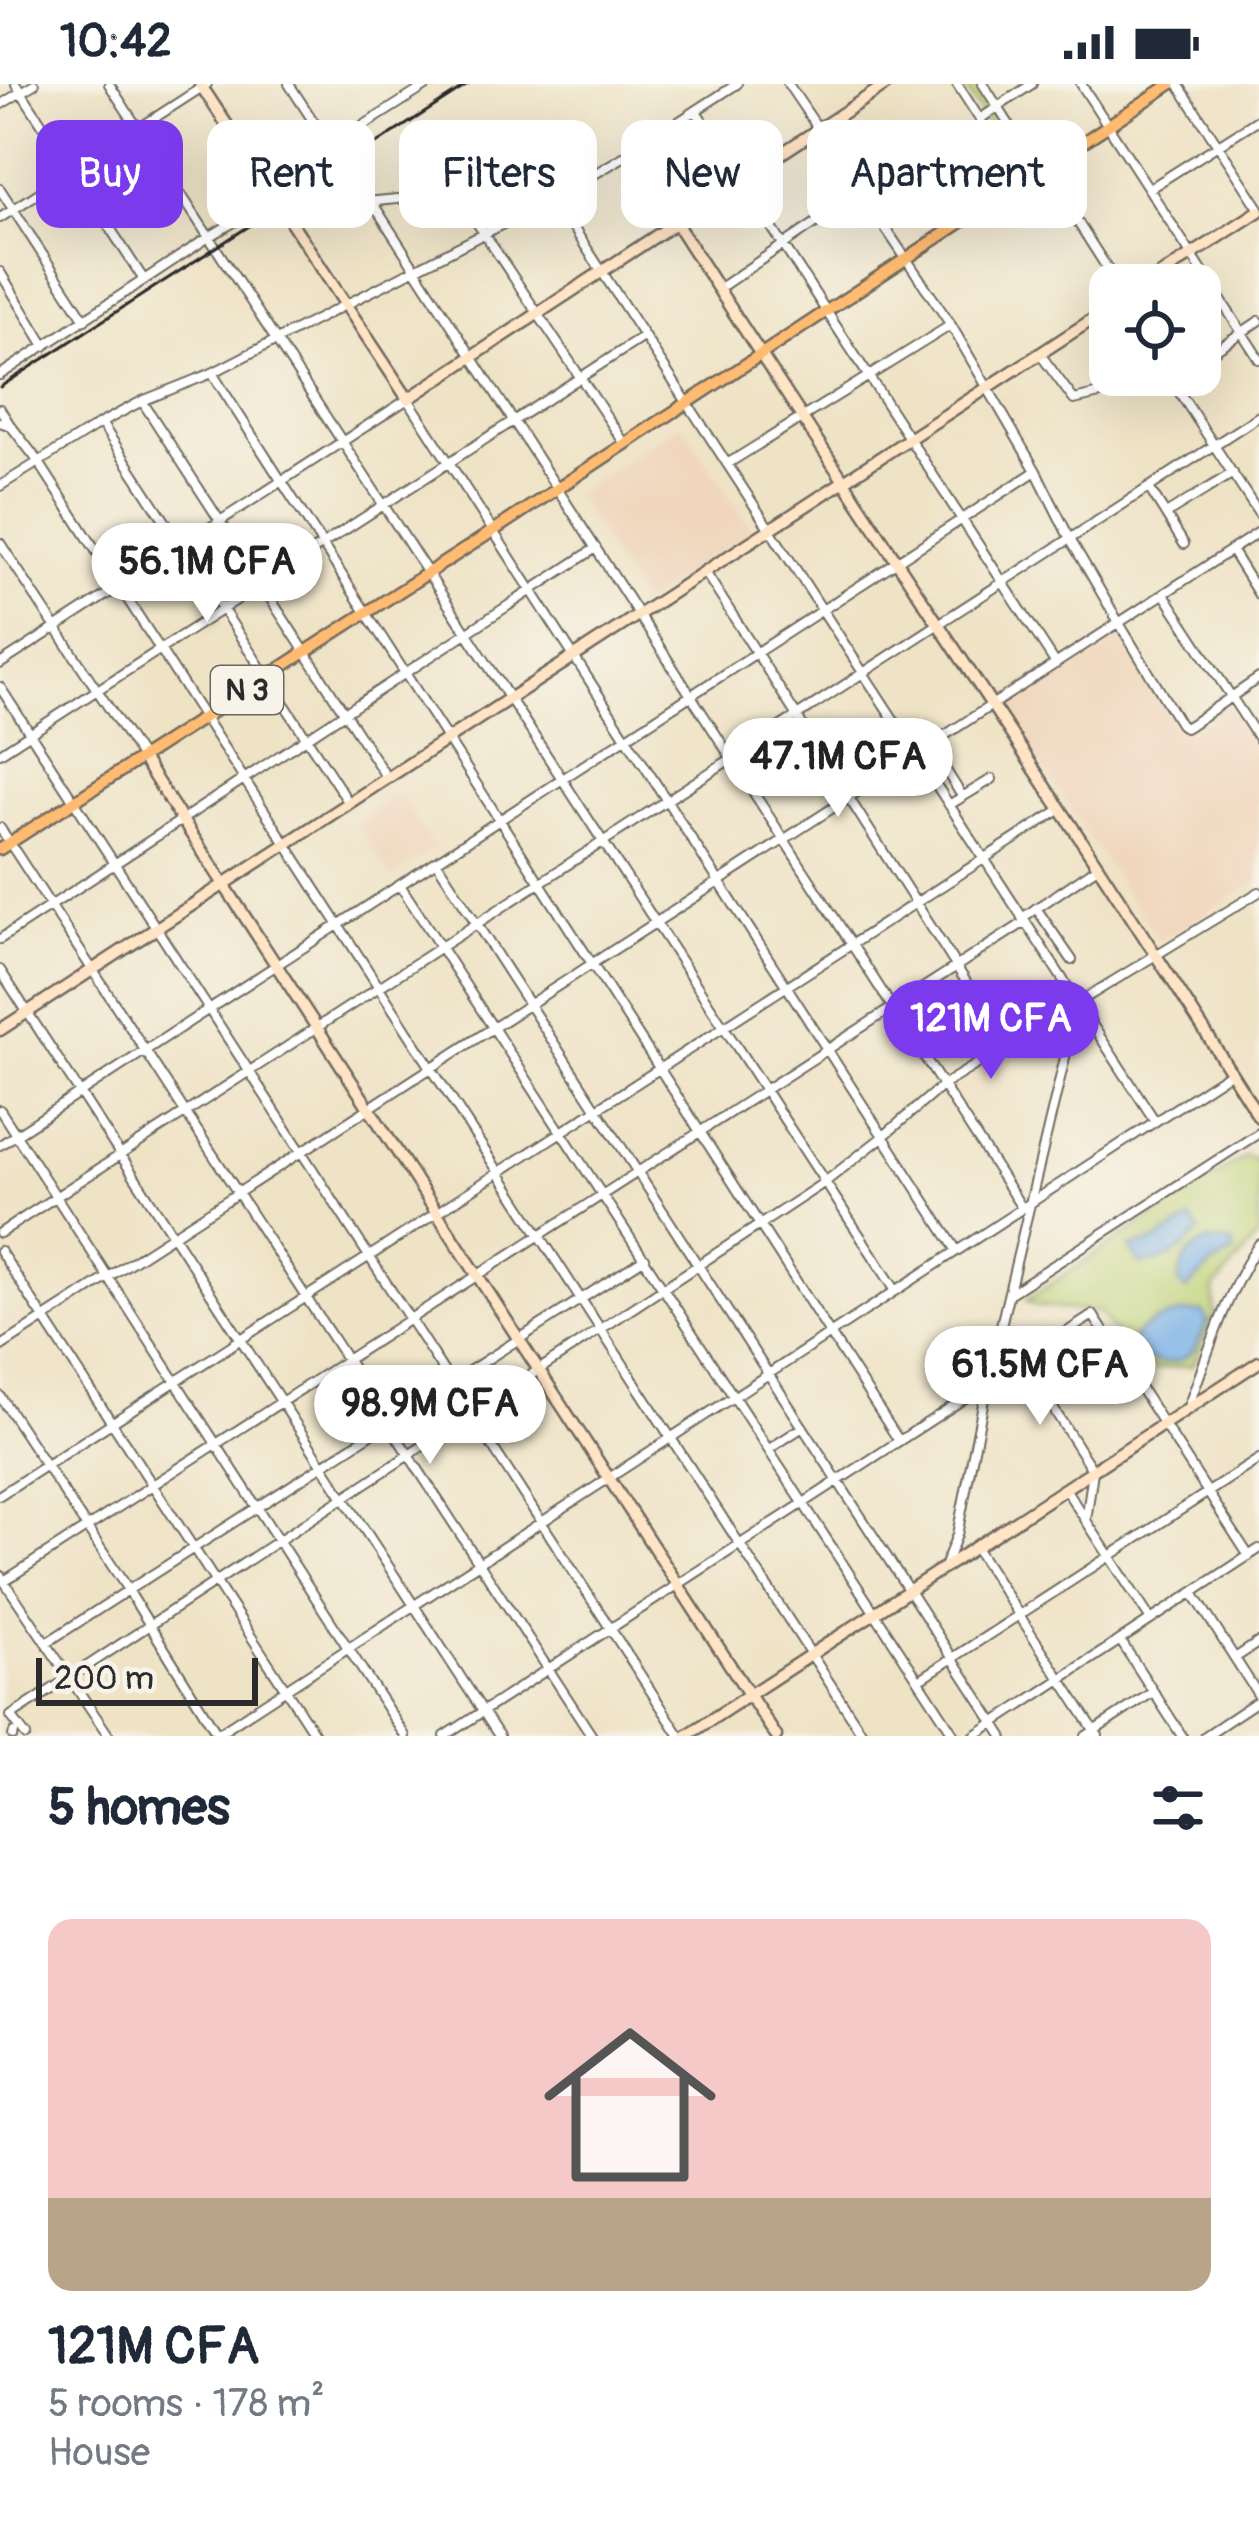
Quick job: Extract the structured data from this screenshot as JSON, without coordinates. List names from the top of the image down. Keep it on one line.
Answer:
{"streets":{"main road":["N 3"]},"scale_bar":"200 m","page":{"status":"10:42","chip":["Buy","Rent","Filters","New","Apartment"],"price":["56.1M CFA","47.1M CFA","121M CFA","61.5M CFA","98.9M CFA"],"scale":"200 m","heading":"5 homes","list":[{"name":"121M CFA","note":"5 rooms · 178 m² · House"}]}}
